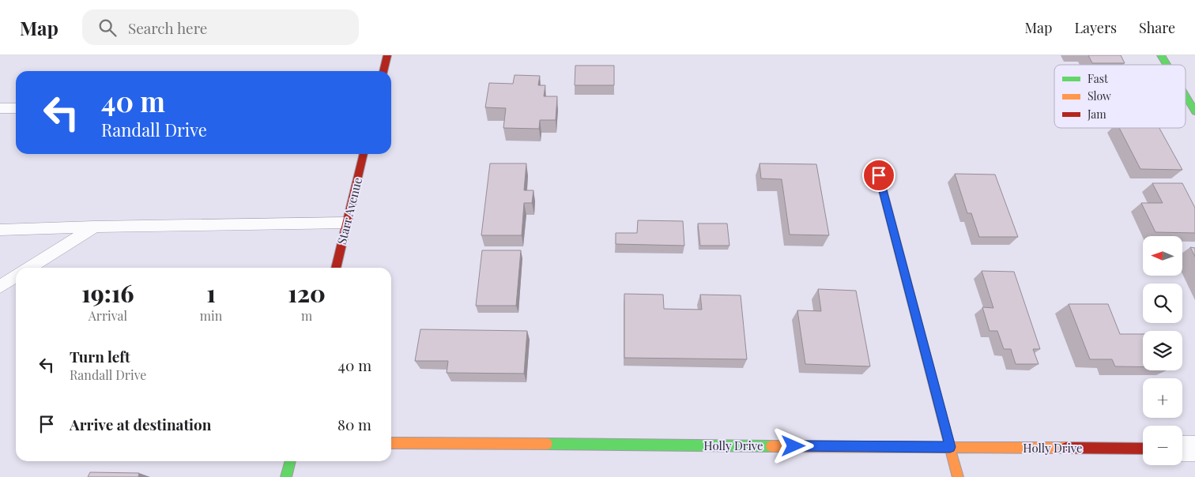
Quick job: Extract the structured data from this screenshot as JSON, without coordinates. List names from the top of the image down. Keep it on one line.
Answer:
{"streets":{"street":["Starr Avenue","Holly Drive"]},"legend":["Fast","Slow","Jam"],"north":"left","page":{"header":"Map","search":"Search here","nav":["Map","Layers","Share"],"turn":["40 m","Randall Drive"],"map_buttons":["+","−"],"eta":["19:16","Arrival","1","min","120","m"],"list":[{"name":"Turn left","note":"Randall Drive","value":"40 m"},{"name":"Arrive at destination","value":"80 m"}]}}
